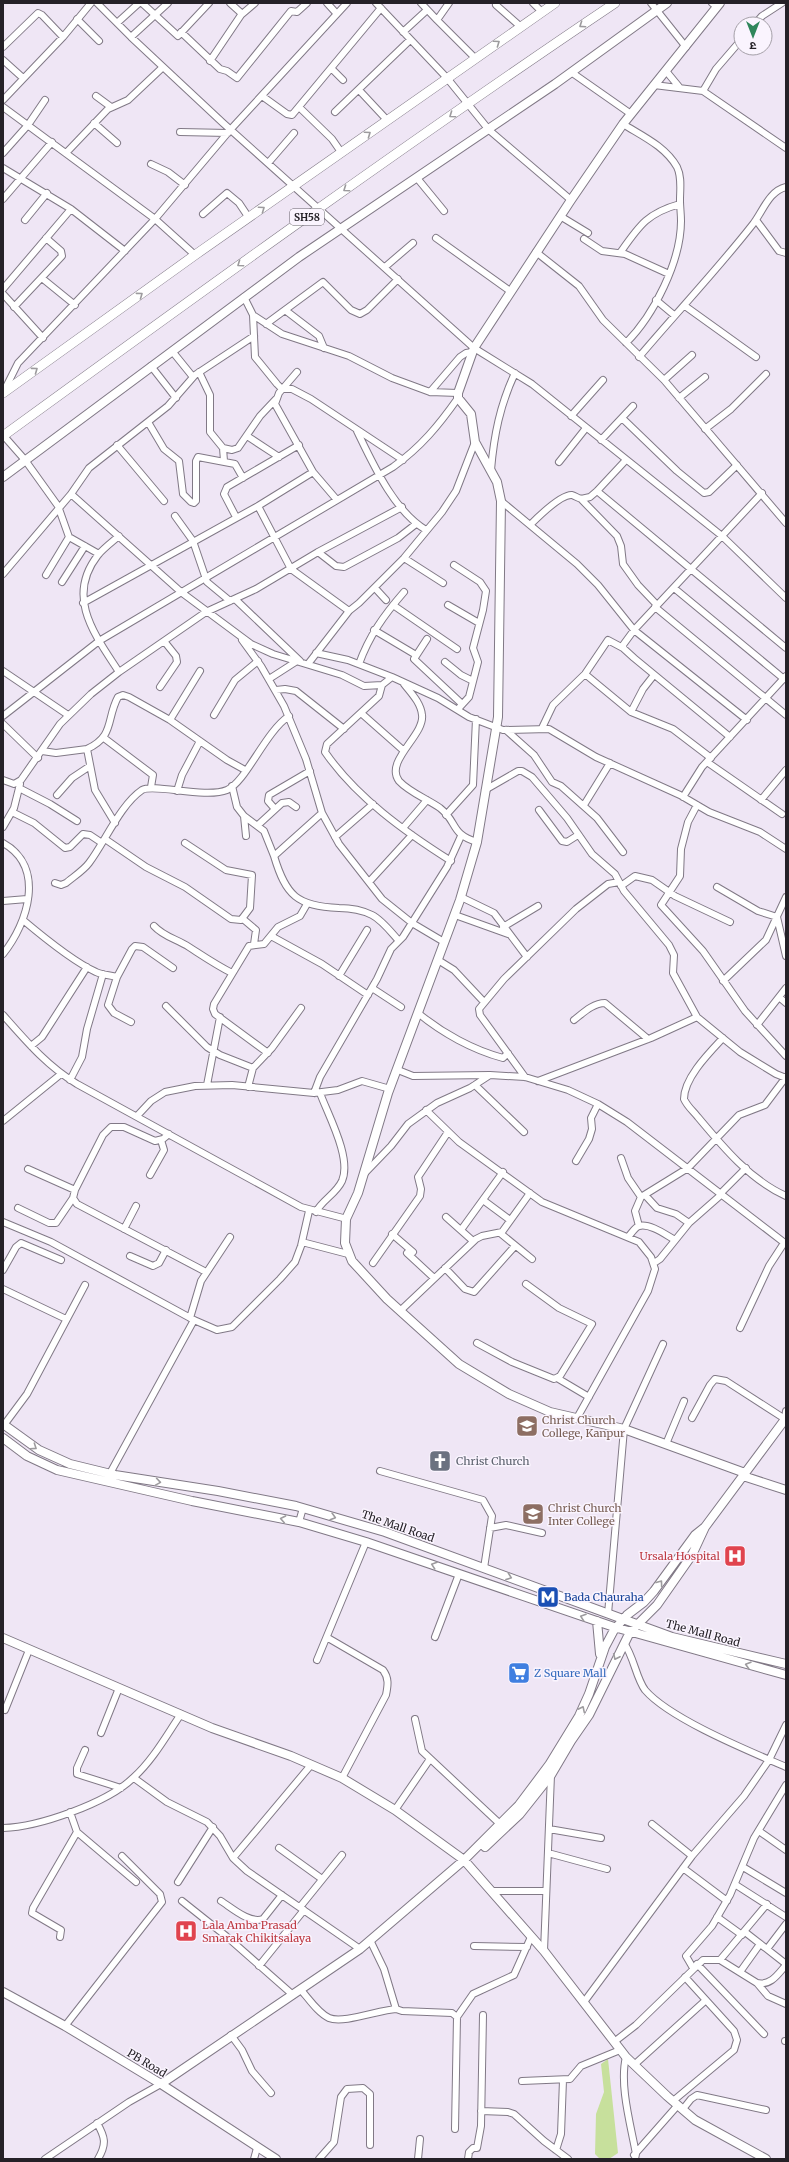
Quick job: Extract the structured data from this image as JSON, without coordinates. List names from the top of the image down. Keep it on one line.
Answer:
{"streets":{"main road":["SH58"],"street":["The Mall Road","PB Road"]},"places":{"school or university":["Christ Church College, Kanpur","Christ Church Inter College"],"church":["Christ Church"],"hospital":["Ursala Hospital","Lala Amba Prasad Smarak Chikitsalaya"],"metro station":["Bada Chauraha"],"supermarket":["Z Square Mall"]},"north":"bottom"}
